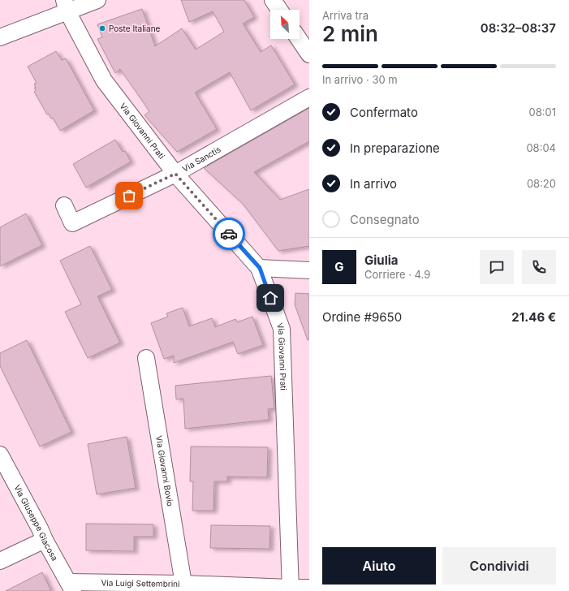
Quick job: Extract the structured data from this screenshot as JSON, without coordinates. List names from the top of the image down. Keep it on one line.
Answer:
{"streets":{"street":["Via Giovanni Prati","Via Sanctis","Via Giovanni Bovio","Via Giuseppe Giacosa","Via Luigi Settembrini"]},"crossings":[["Via Giovanni Prati","Via Sanctis"],["Via Giovanni Prati","Via Luigi Settembrini"],["Via Giovanni Bovio","Via Luigi Settembrini"],["Via Giuseppe Giacosa","Via Luigi Settembrini"]],"places":["Poste Italiane"],"north":"top left","page":{"heading":["2 min","Arriva tra","08:32–08:37"],"panel":["Giulia","Corriere · 4.9","Ordine #9650","21.46 €"],"bar":"In arrivo · 30 m","list":[["Confermato","08:01"],["In preparazione","08:04"],["In arrivo","08:20"],"Consegnato"],"round":"G","buttons":["Aiuto","Condividi"]}}
